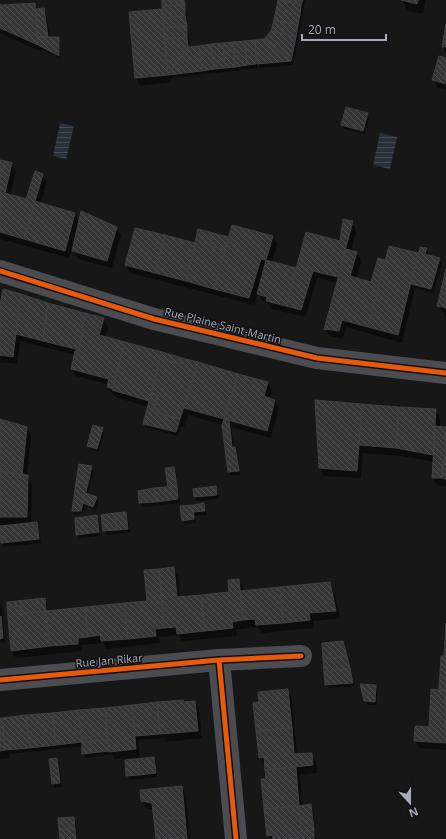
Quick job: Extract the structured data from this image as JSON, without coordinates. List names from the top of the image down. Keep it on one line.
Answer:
{"streets":{"street":["Rue Plaine Saint-Martin","Rue Jan Rikar"]},"scale_bar":"20 m","north":"bottom"}
